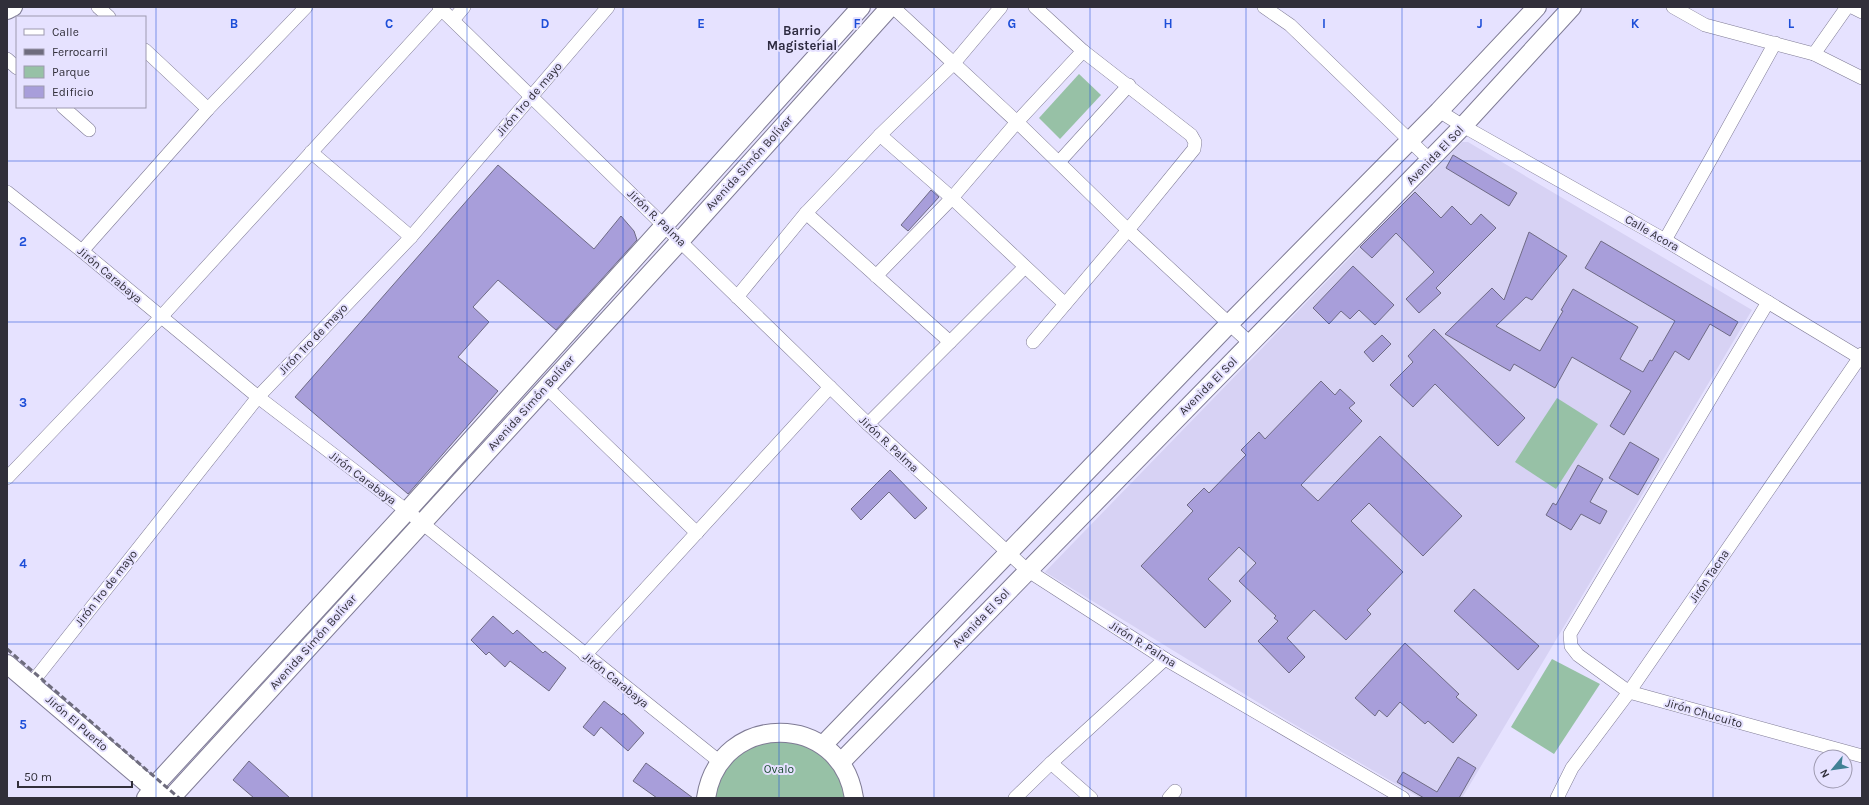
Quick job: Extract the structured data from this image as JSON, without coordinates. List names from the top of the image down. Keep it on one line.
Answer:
{"streets":{"street":["Jirón 1ro de mayo","Avenida El Sol","Avenida Simón Bolívar","Jirón R. Palma","Calle Acora","Jirón Carabaya","Jirón Tacna","Jirón Chucuito","Jirón El Puerto"]},"crossings":[["Jirón 1ro de mayo","Jirón R. Palma"],["Jirón 1ro de mayo","Jirón Carabaya"],["Jirón 1ro de mayo","Jirón El Puerto"],["Avenida El Sol","Jirón R. Palma"],["Avenida El Sol","Calle Acora"],["Avenida Simón Bolívar","Jirón R. Palma"],["Avenida Simón Bolívar","Jirón Carabaya"],["Avenida Simón Bolívar","Jirón El Puerto"],["Calle Acora","Jirón Tacna"],["Calle Acora","Jirón Chucuito"],["Jirón Tacna","Jirón Chucuito"]],"districts":["Barrio Magisterial"],"parks":["Ovalo"],"legend":["Calle","Ferrocarril","Parque","Edificio"],"scale_bar":"50 m","north":"bottom left","grid":{"columns":["B","C","D","E","F","G","H","I","J","K","L"],"rows":["2","3","4","5"]}}
